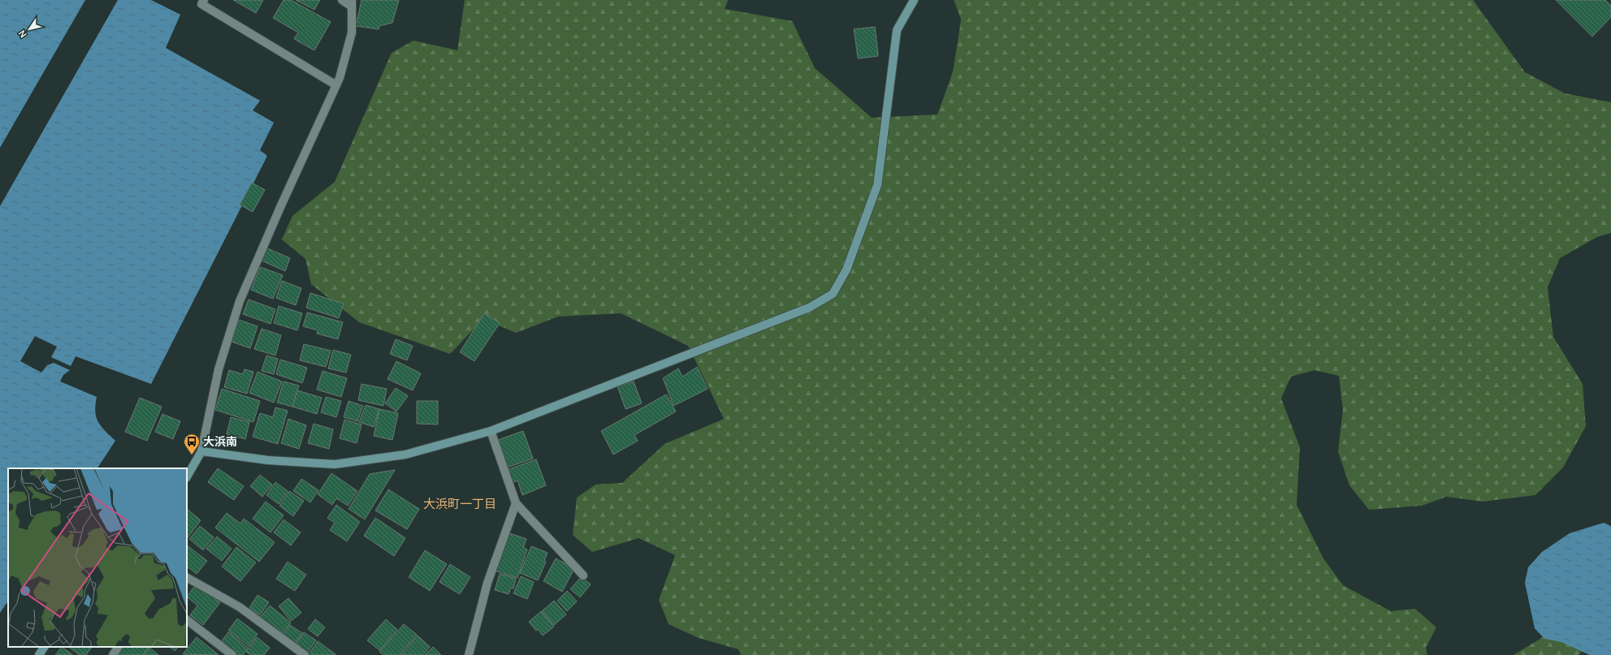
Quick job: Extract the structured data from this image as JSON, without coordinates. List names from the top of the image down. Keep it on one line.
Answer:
{"districts":["大浜町一丁目"],"places":{"bus stop":["大浜南"]},"north":"bottom left"}
